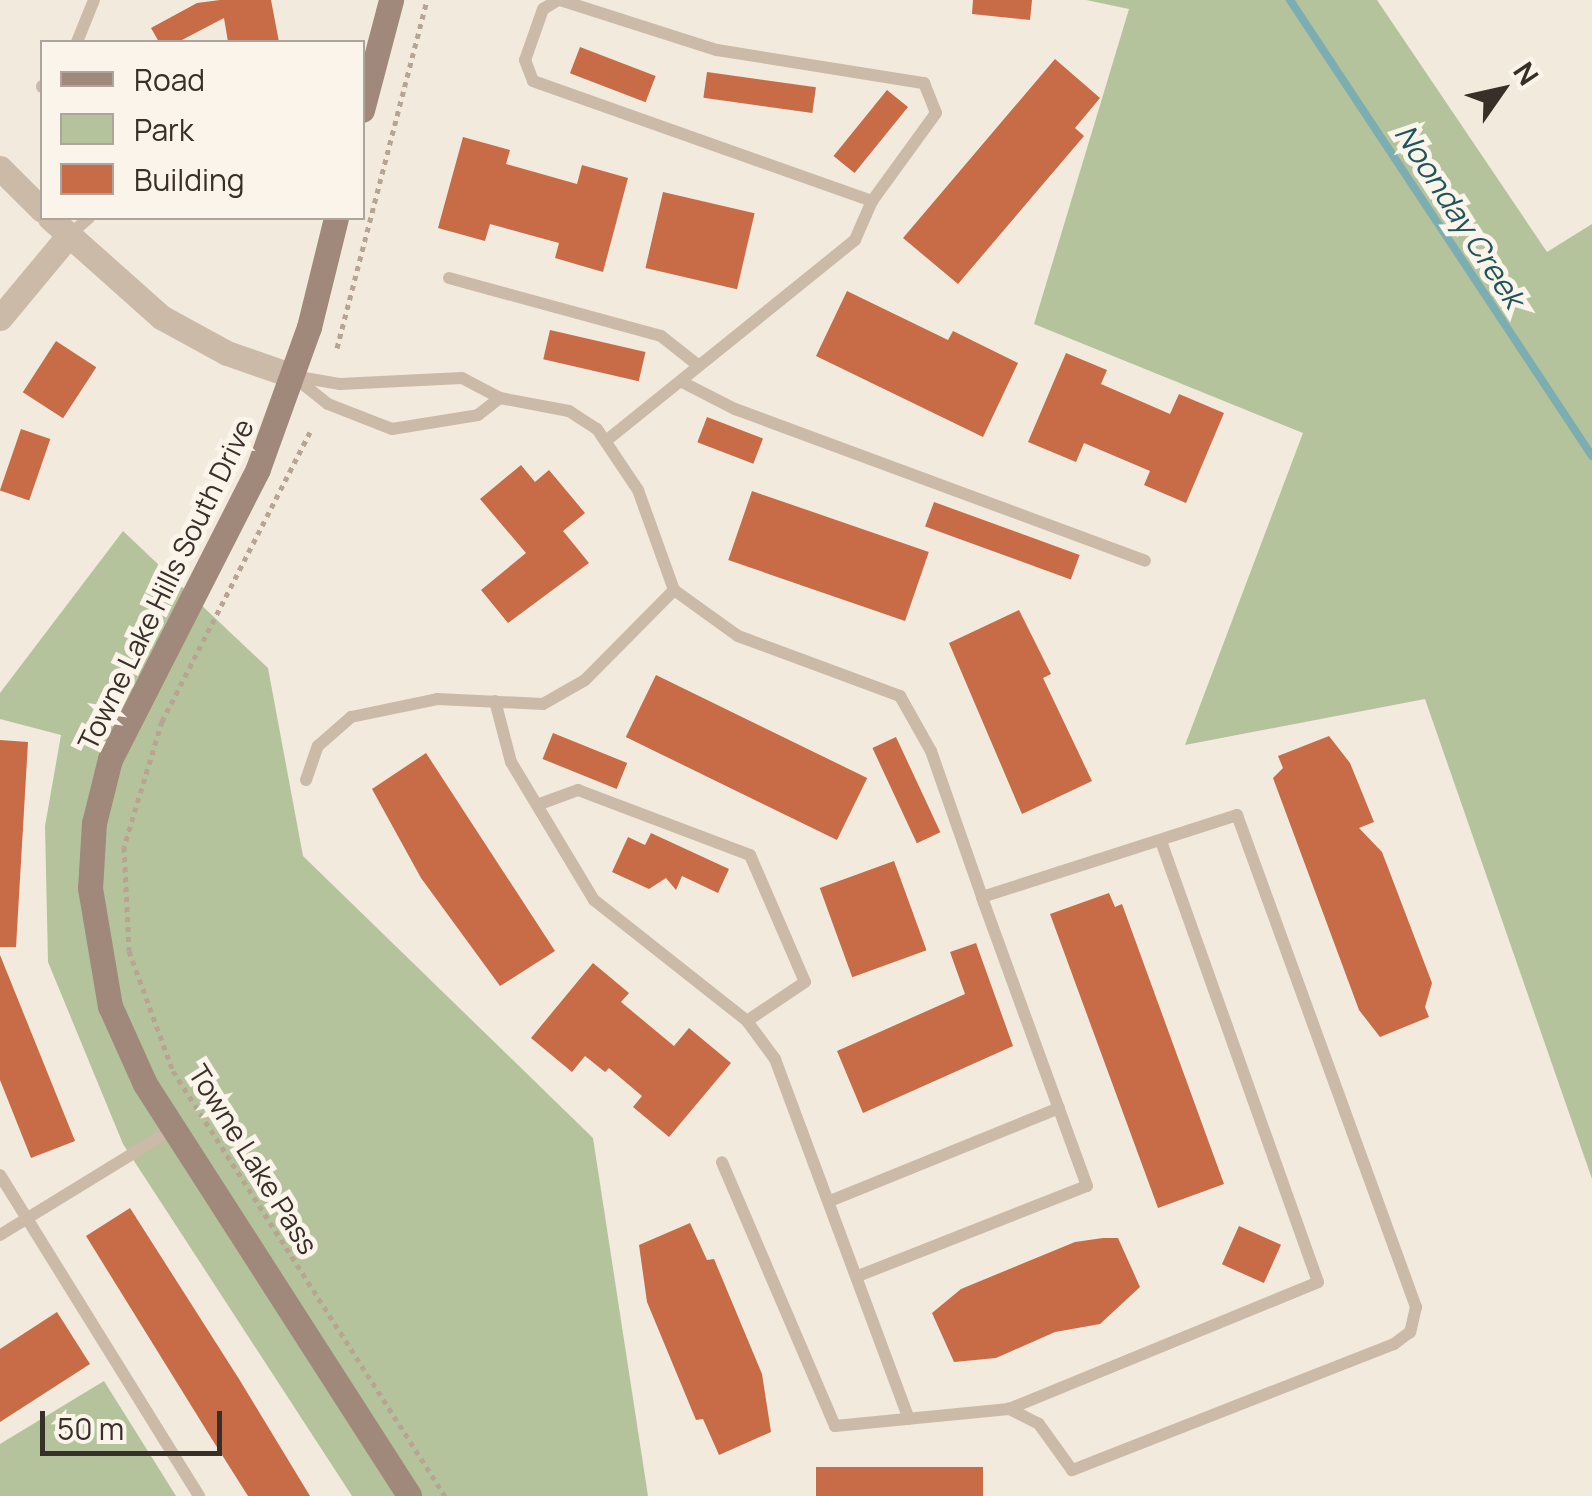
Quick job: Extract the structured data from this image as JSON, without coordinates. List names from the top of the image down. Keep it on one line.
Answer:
{"streets":{"street":["Towne Lake Hills South Drive"],"path":["Towne Lake Pass"]},"water":["Noonday Creek"],"legend":["Road","Park","Building"],"scale_bar":"50 m","north":"top right"}
